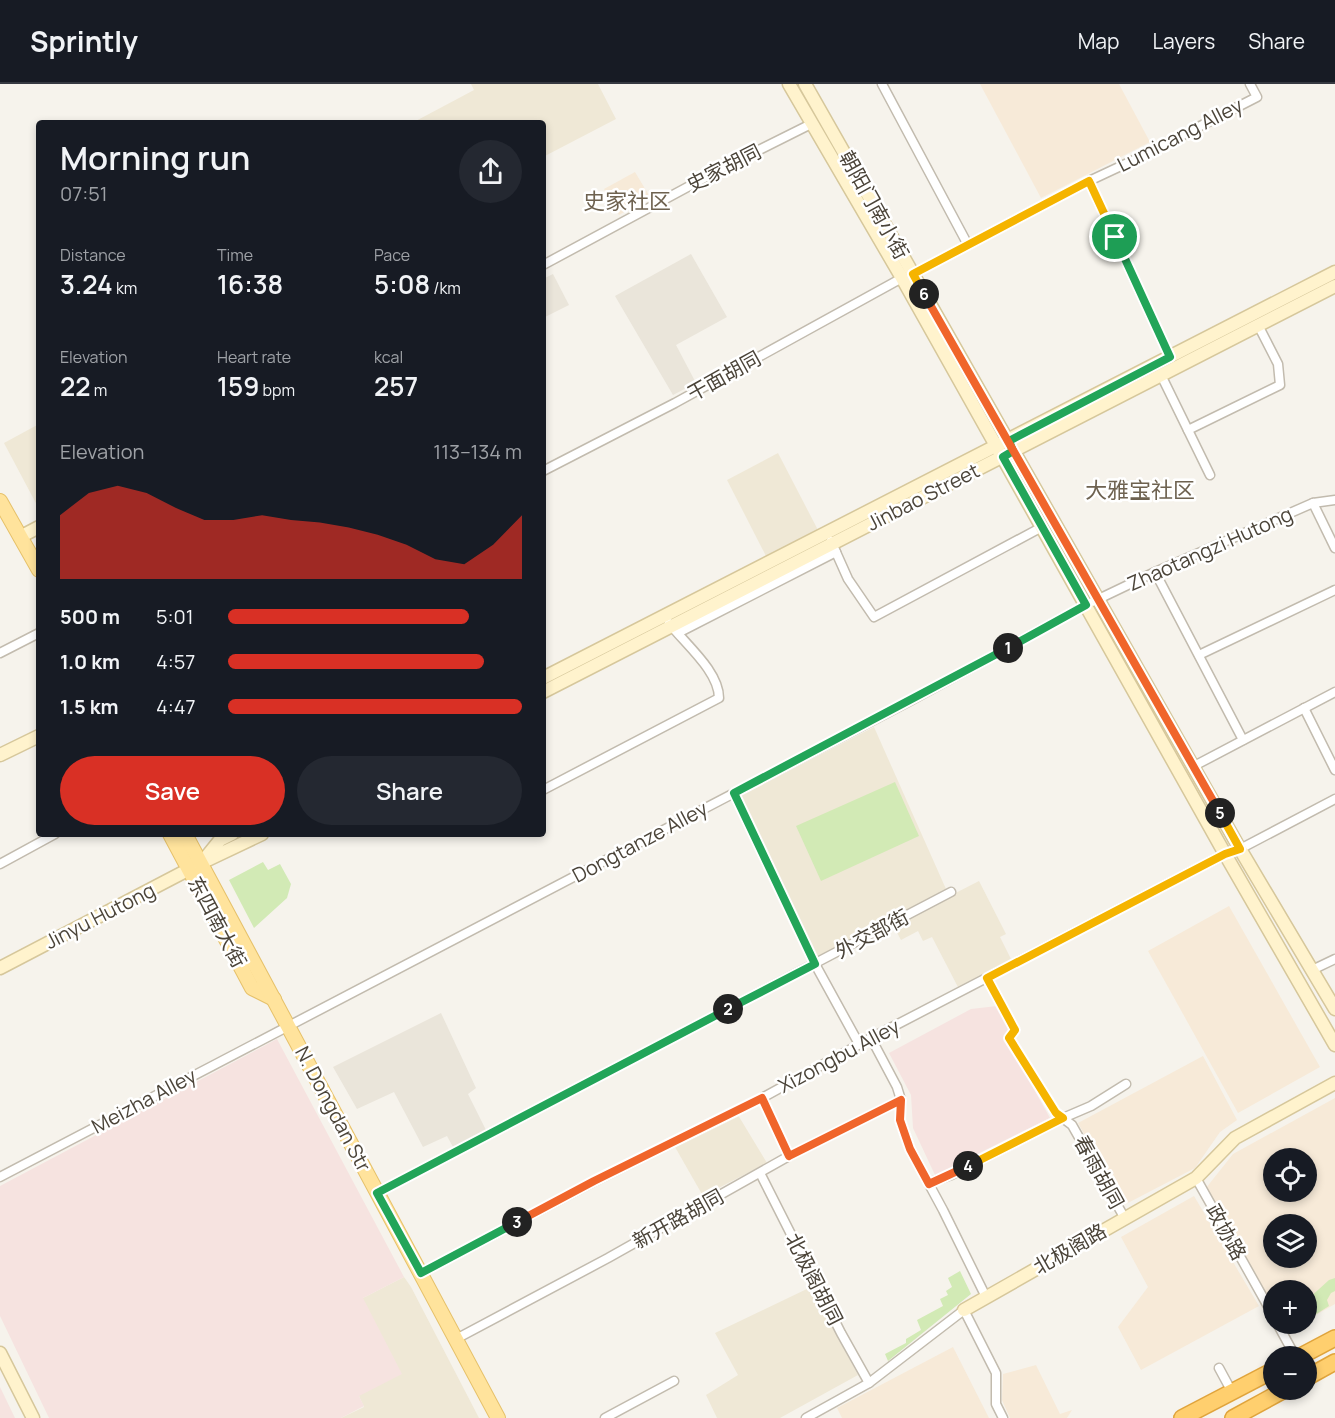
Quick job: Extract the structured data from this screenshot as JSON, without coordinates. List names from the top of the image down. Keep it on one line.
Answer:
{"streets":{"main road":["朝阳门南小街","Jinbao Street","Jinyu Hutong","东四南大街","N. Dongdan Str","北极阁路"],"street":["Lumicang Alley","史家胡同","干面胡同","Zhaotangzi Hutong","Dongtanze Alley","外交部街","Xizongbu Alley","Meizha Alley","春雨胡同","新开路胡同","政协路","北极阁胡同"]},"crossings":[["Lumicang Alley","朝阳门南小街"],["Lumicang Alley","干面胡同"],["史家胡同","朝阳门南小街"],["朝阳门南小街","干面胡同"],["朝阳门南小街","Jinbao Street"],["Zhaotangzi Hutong","Dongtanze Alley"],["Dongtanze Alley","Meizha Alley"],["Dongtanze Alley","N. Dongdan Str"],["Jinyu Hutong","东四南大街"],["Jinyu Hutong","N. Dongdan Str"],["东四南大街","N. Dongdan Str"],["外交部街","N. Dongdan Str"],["Xizongbu Alley","N. Dongdan Str"],["Xizongbu Alley","春雨胡同"],["Meizha Alley","N. Dongdan Str"],["N. Dongdan Str","新开路胡同"],["春雨胡同","北极阁路"],["新开路胡同","北极阁胡同"],["政协路","北极阁路"],["北极阁路","北极阁胡同"]],"districts":["史家社区","大雅宝社区"],"page":{"header":"Sprintly","nav":["Map","Layers","Share"],"heading":["Morning run","07:51"],"stats":[["Distance","3.24 km"],["Time","16:38"],["Pace","5:08 /km"],["Elevation","22 m"],["Heart rate","159 bpm"],["kcal","257"]],"pins":["6","1","5","2","4","3"],"chart":["Elevation","113–134 m"],"list":[{"name":"500 m","note":"5:01"},{"name":"1.0 km","note":"4:57"},{"name":"1.5 km","note":"4:47"}],"buttons":["Save","Share"],"map_buttons":["+","−"]}}
